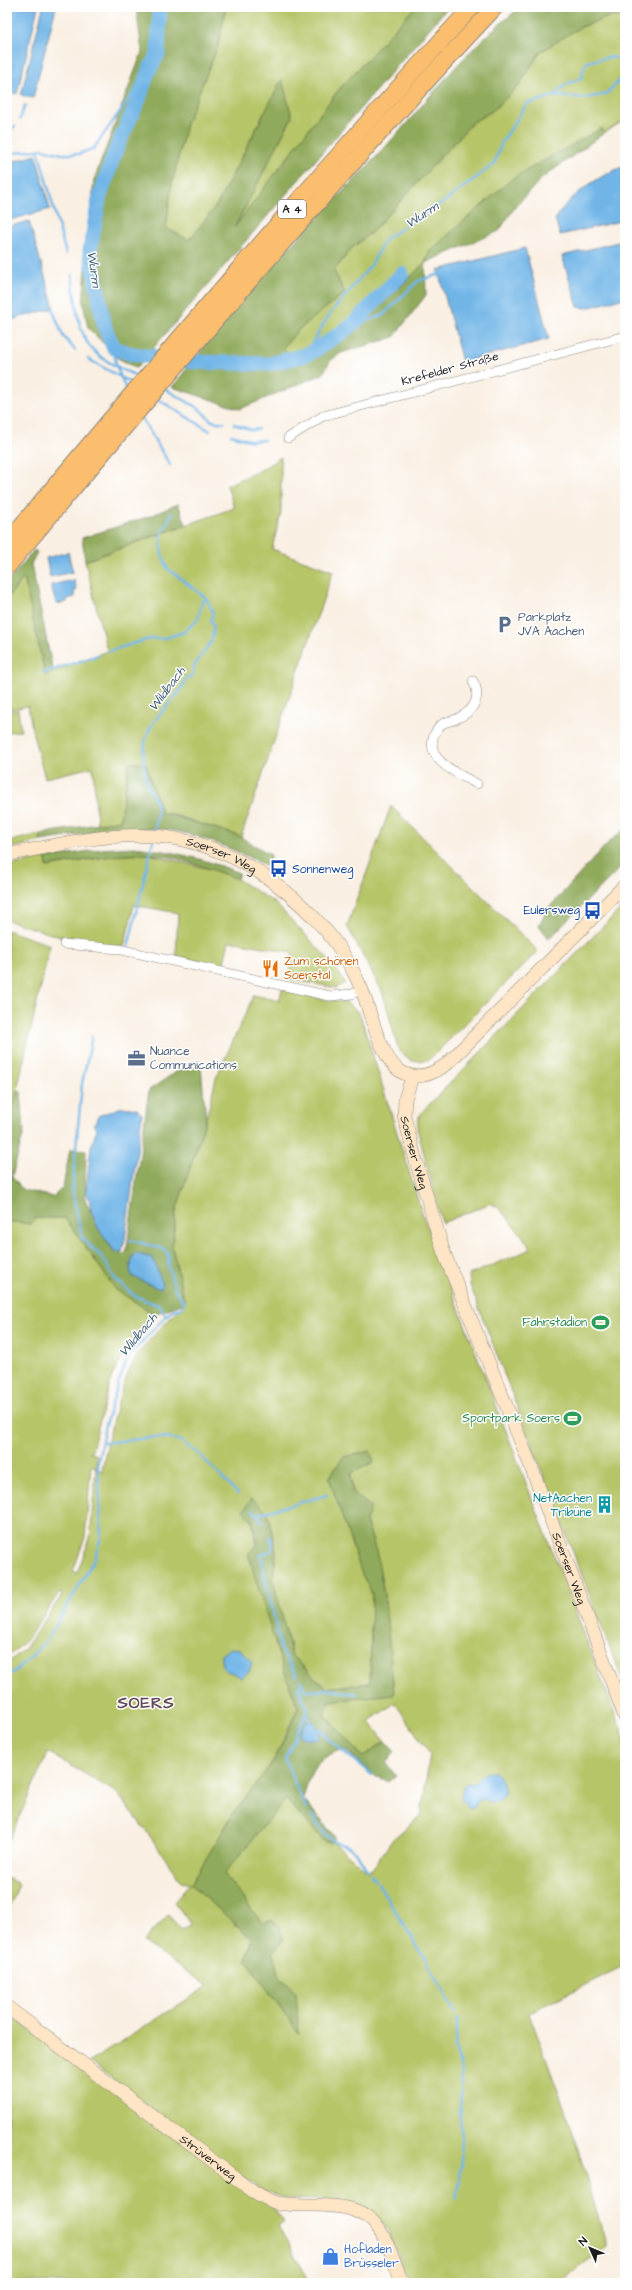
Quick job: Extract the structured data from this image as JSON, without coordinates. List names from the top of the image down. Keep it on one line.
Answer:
{"streets":{"highway":["A 4"],"street":["Krefelder Straße","Soerser Weg","Strüverweg"]},"districts":["SOERS"],"water":["Wurm","Wildbach"],"places":{"parking":["Parkplatz JVA Aachen"],"bus stop":["Sonnenweg","Eulersweg"],"restaurant":["Zum schönen Soerstal"],"office":["Nuance Communications"],"sports":["Fahrstadion","Sportpark Soers"],"building":["NetAachen Tribüne"],"shop":["Hofladen Brüsseler"]},"north":"top left"}
